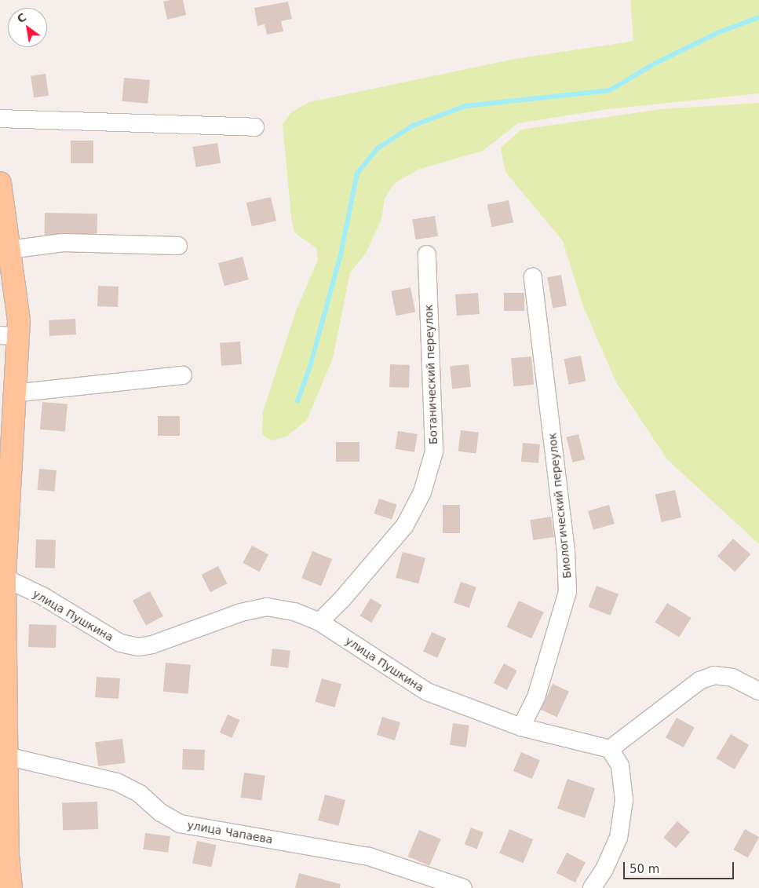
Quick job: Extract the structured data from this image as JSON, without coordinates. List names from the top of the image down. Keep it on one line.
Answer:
{"streets":{"street":["Ботанический переулок","Биологический переулок","улица Пушкина","улица Чапаева"]},"crossings":[["Ботанический переулок","улица Пушкина"],["Биологический переулок","улица Пушкина"]],"scale_bar":"50 m","north":"top left"}
